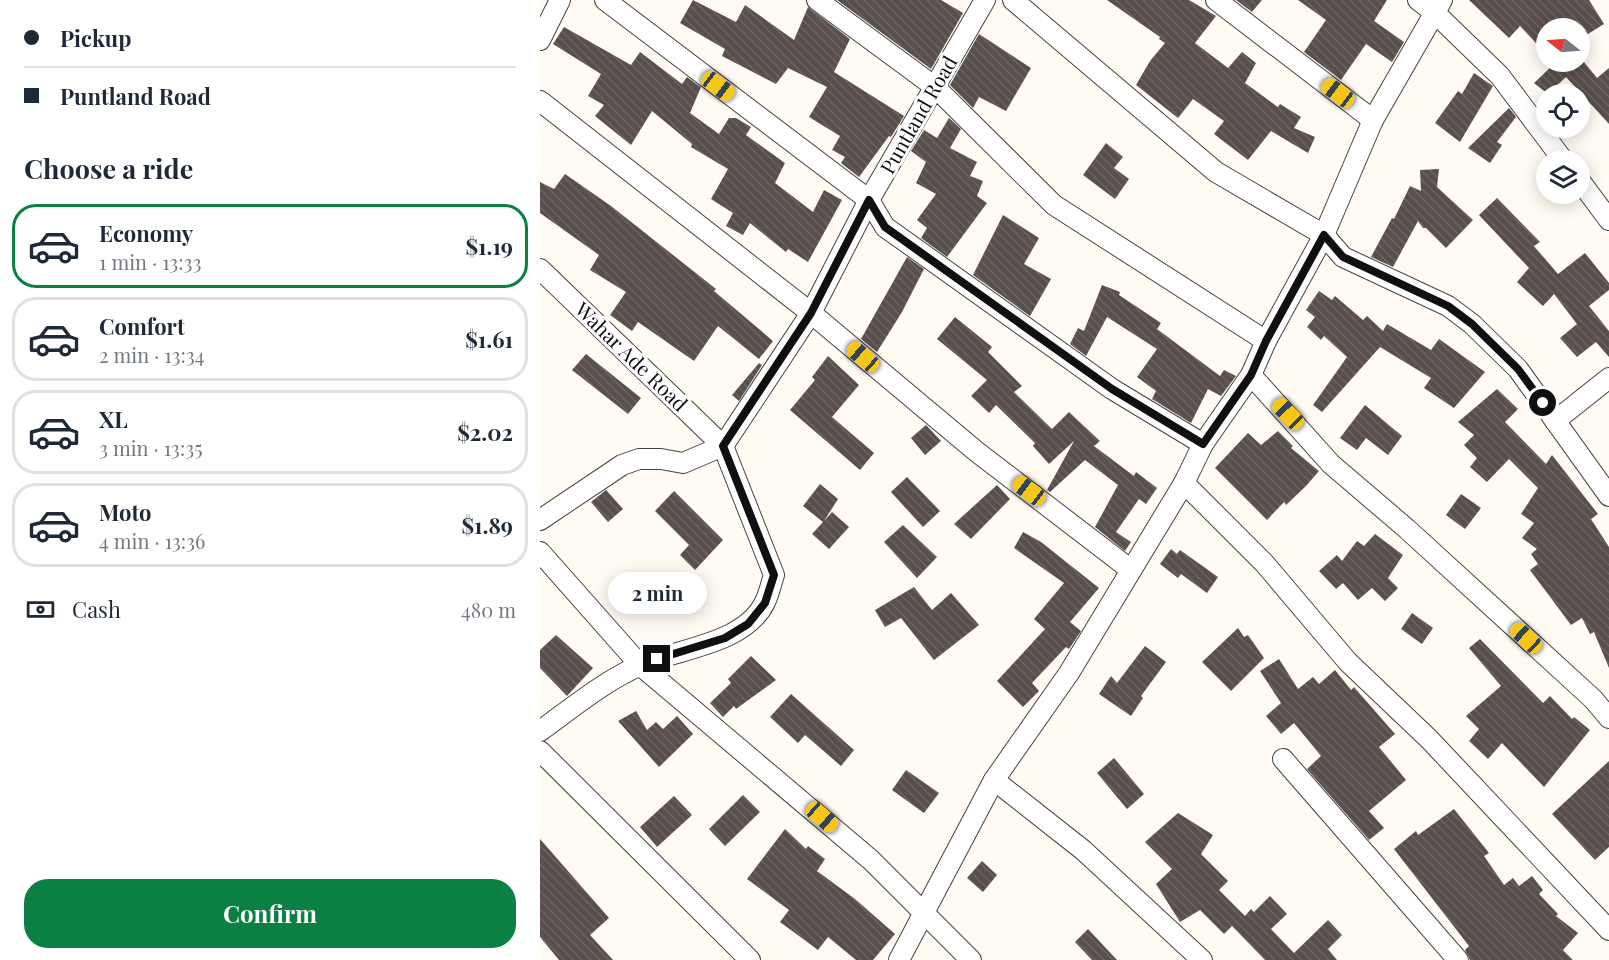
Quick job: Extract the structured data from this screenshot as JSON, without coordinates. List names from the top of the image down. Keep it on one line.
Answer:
{"streets":{"street":["Puntland Road","Wahar Ade Road"]},"crossings":[["Puntland Road","Wahar Ade Road"]],"north":"left","page":{"banner":["Pickup","Puntland Road"],"heading":"Choose a ride","list":[{"name":"Economy","note":"1 min · 13:33","value":"$1.19"},{"name":"Comfort","note":"2 min · 13:34","value":"$1.61"},{"name":"XL","note":"3 min · 13:35","value":"$2.02"},{"name":"Moto","note":"4 min · 13:36","value":"$1.89"}],"bubble":"2 min","pay":["Cash","480 m"],"buttons":"Confirm"}}
